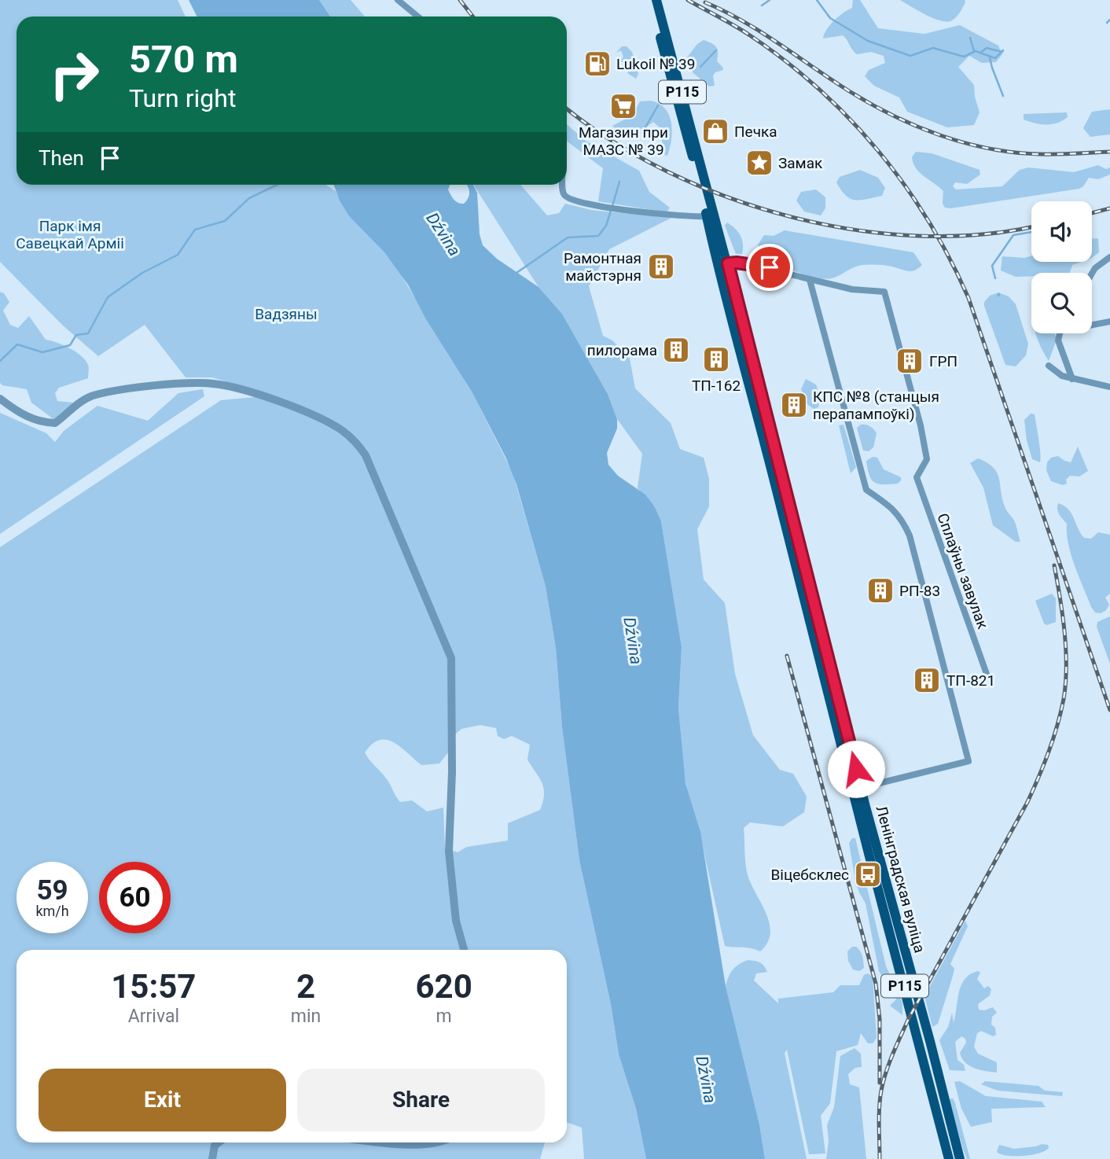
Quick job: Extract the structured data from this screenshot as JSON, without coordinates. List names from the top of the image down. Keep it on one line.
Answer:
{"streets":{"main road":["Р115","Ленінградская вуліца"],"street":["Сплаўны завулак"]},"water":["Dźvina"],"parks":["Парк імя Савецкай Арміі","Вадзяны"],"places":{"fuel station":["Lukoil № 39"],"supermarket":["Магазин при МАЗС № 39"],"shop":["Печка"],"place":["Замак"],"building":["Рамонтная майстэрня","пилорама","ТП-162","ГРП","КПС №8 (станцыя перапампоўкі)","РП-83","ТП-821"],"bus stop":["Віцебсклес"]},"page":{"turn":["570 m","Turn right"],"then":"Then","speed":"59 km/h","limit":"60","eta":["15:57","Arrival","2","min","620","m"],"buttons":["Exit","Share"]}}
